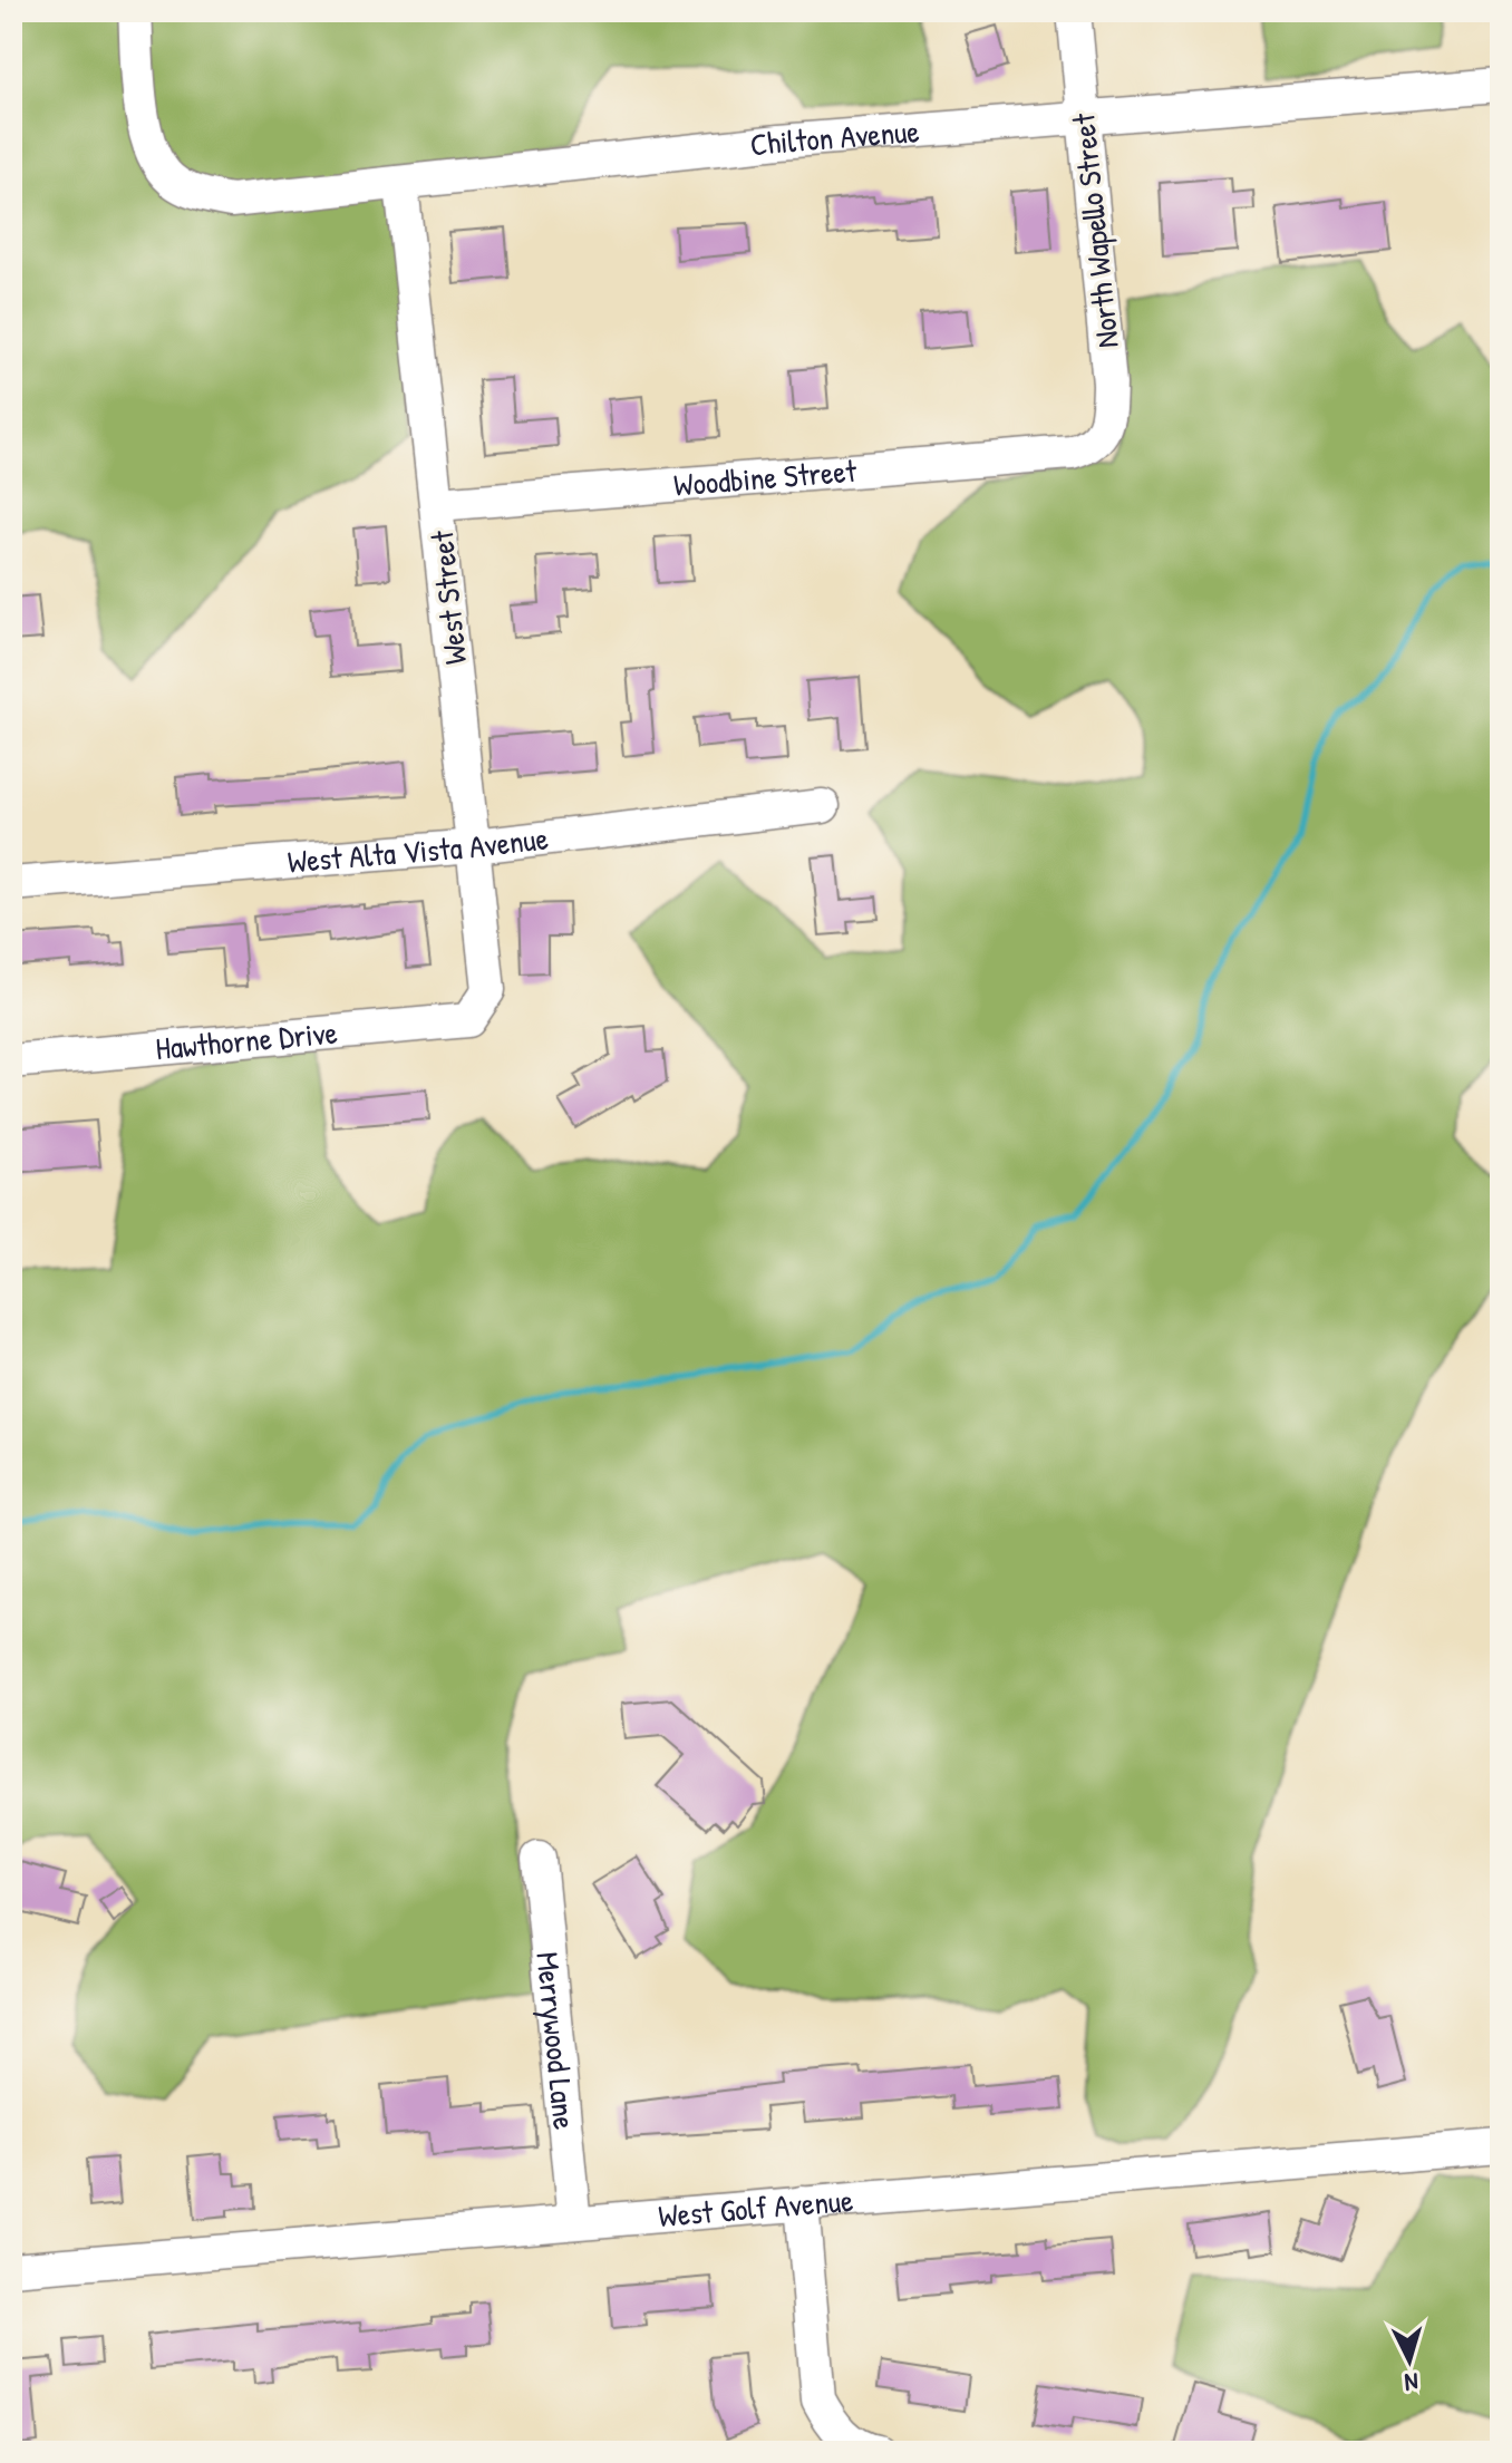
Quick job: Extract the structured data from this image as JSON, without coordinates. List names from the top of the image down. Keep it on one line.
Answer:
{"streets":{"street":["Chilton Avenue","North Wapello Street","Woodbine Street","West Street","West Alta Vista Avenue","Hawthorne Drive","Merrywood Lane","West Golf Avenue"]},"crossings":[["Chilton Avenue","North Wapello Street"],["Chilton Avenue","West Street"],["North Wapello Street","Woodbine Street"],["Woodbine Street","West Street"],["West Street","West Alta Vista Avenue"],["West Street","Hawthorne Drive"],["Merrywood Lane","West Golf Avenue"]],"north":"bottom"}
